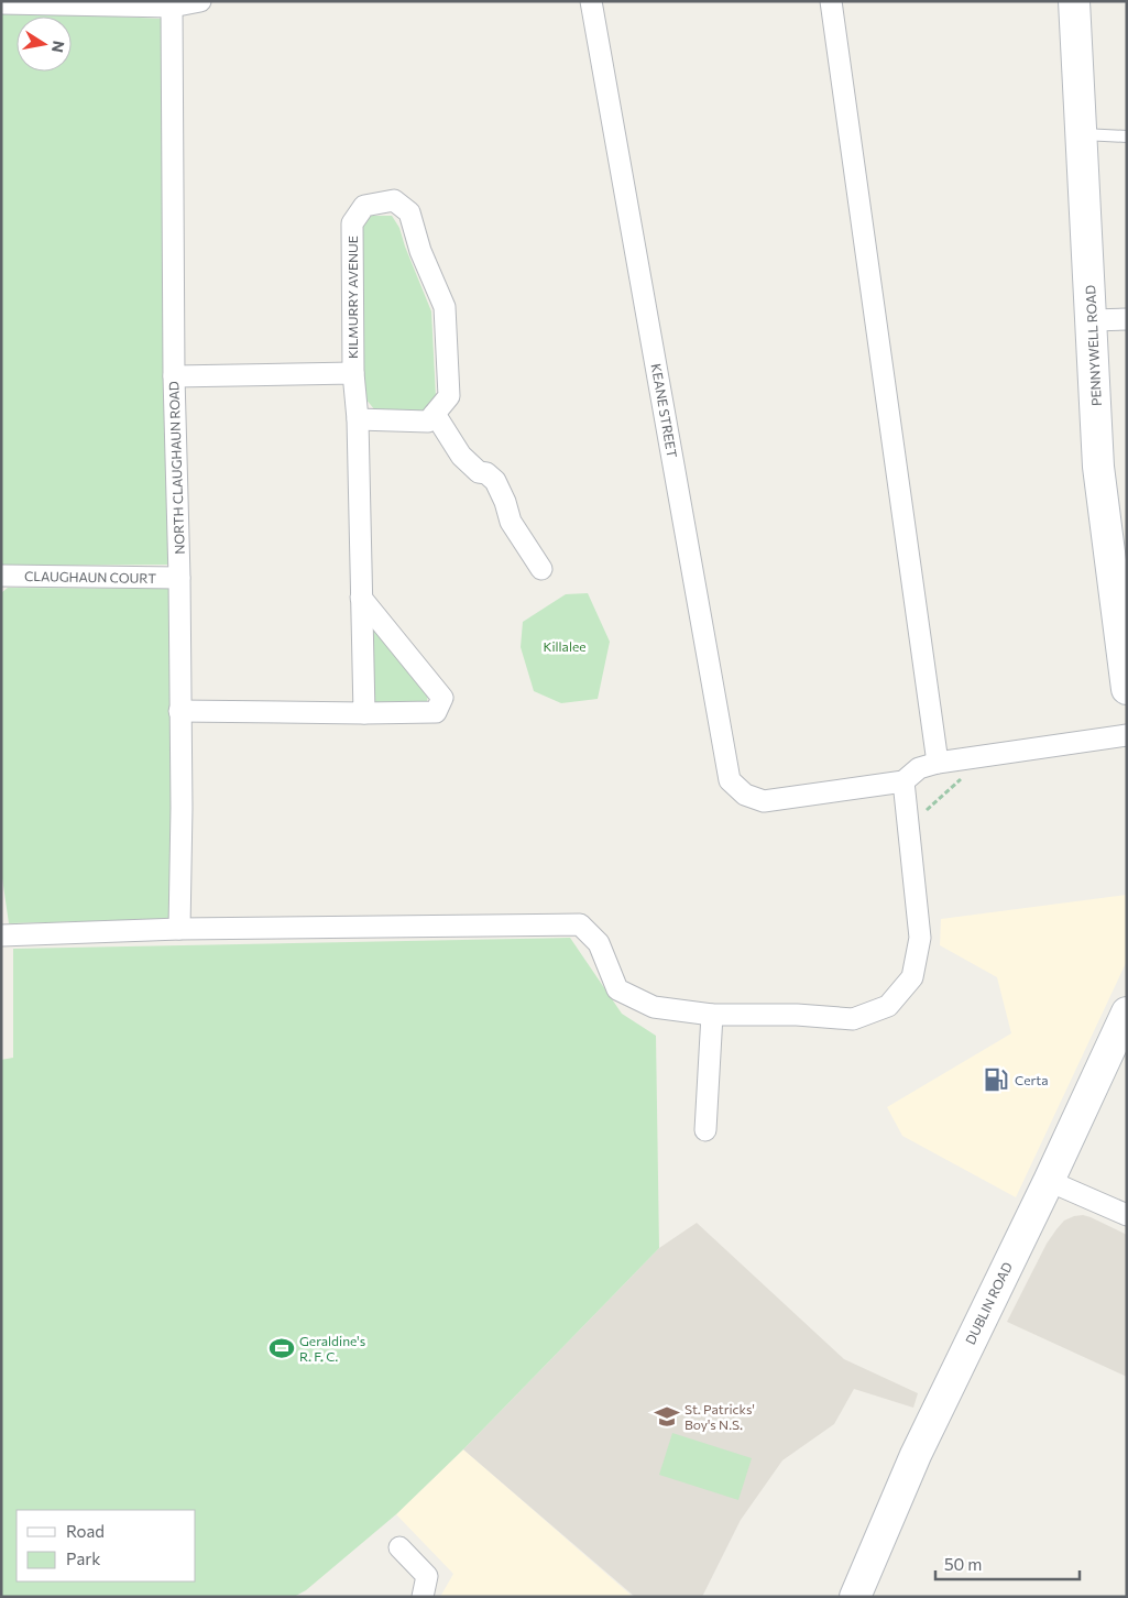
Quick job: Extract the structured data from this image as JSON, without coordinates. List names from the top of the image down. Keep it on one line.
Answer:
{"streets":{"main road":["PENNYWELL ROAD","DUBLIN ROAD"],"street":["KILMURRY AVENUE","KEANE STREET","NORTH CLAUGHAUN ROAD","CLAUGHAUN COURT"]},"crossings":[["KILMURRY AVENUE","NORTH CLAUGHAUN ROAD"],["NORTH CLAUGHAUN ROAD","CLAUGHAUN COURT"]],"parks":["Killalee"],"places":{"fuel station":["Certa"],"sports":["Geraldine's R. F. C."],"school or university":["St. Patricks' Boy's N.S."]},"legend":["Road","Park"],"scale_bar":"50 m","north":"right"}
